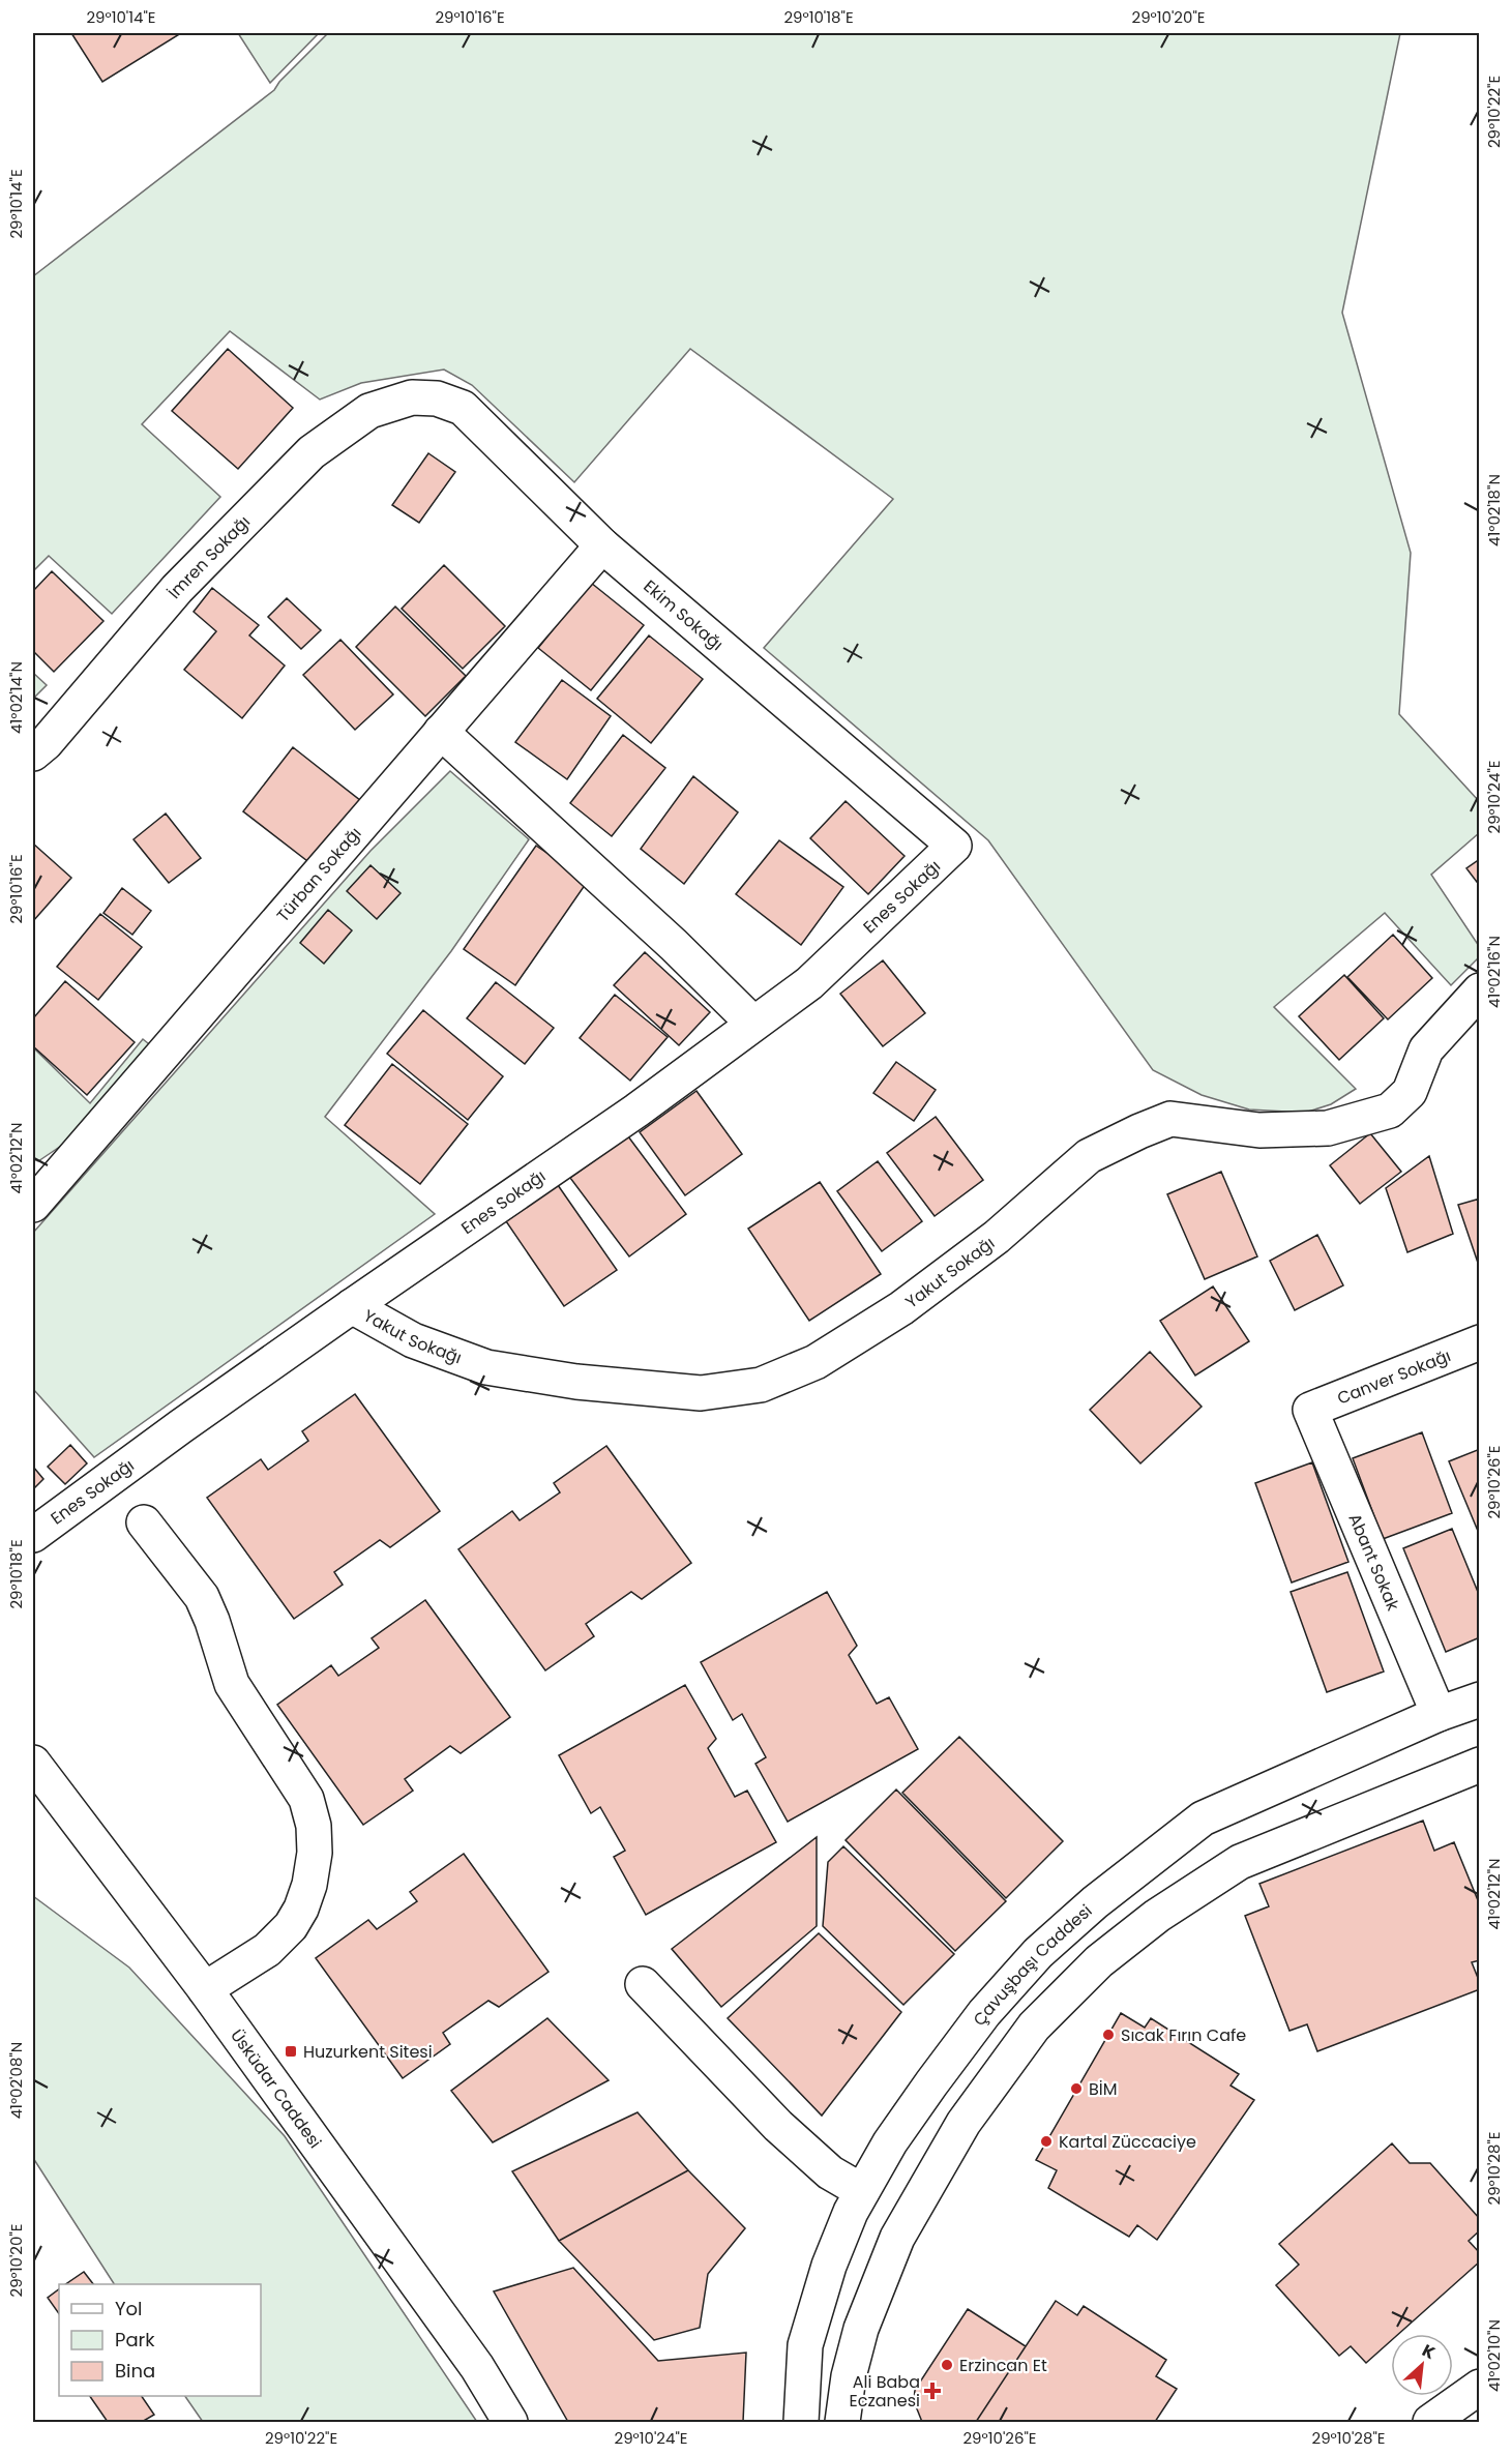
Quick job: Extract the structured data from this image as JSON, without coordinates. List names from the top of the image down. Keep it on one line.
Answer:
{"streets":{"street":["İmren Sokağı","Ekim Sokağı","Türban Sokağı","Enes Sokağı","Yakut Sokağı","Canver Sokağı","Abant Sokak","Çavuşbaşı Caddesi","Üsküdar Caddesi"]},"crossings":[["İmren Sokağı","Ekim Sokağı"],["Ekim Sokağı","Türban Sokağı"],["Ekim Sokağı","Enes Sokağı"],["Enes Sokağı","Yakut Sokağı"],["Canver Sokağı","Abant Sokak"],["Abant Sokak","Çavuşbaşı Caddesi"]],"places":{"other":["Sıcak Fırın Cafe","BİM","Kartal Züccaciye","Erzincan Et"],"transit":["Huzurkent Sitesi"],"health":["Ali Baba Eczanesi"]},"legend":["Yol","Park","Bina"],"north":"top right","coordinates":["29°10'14\"E","29°10'16\"E","29°10'18\"E","29°10'20\"E","29°10'22\"E","41°02'18\"N","41°02'14\"N","29°10'24\"E","41°02'16\"N","41°02'12\"N","29°10'26\"E","41°02'08\"N","29°10'28\"E","41°02'10\"N"]}
